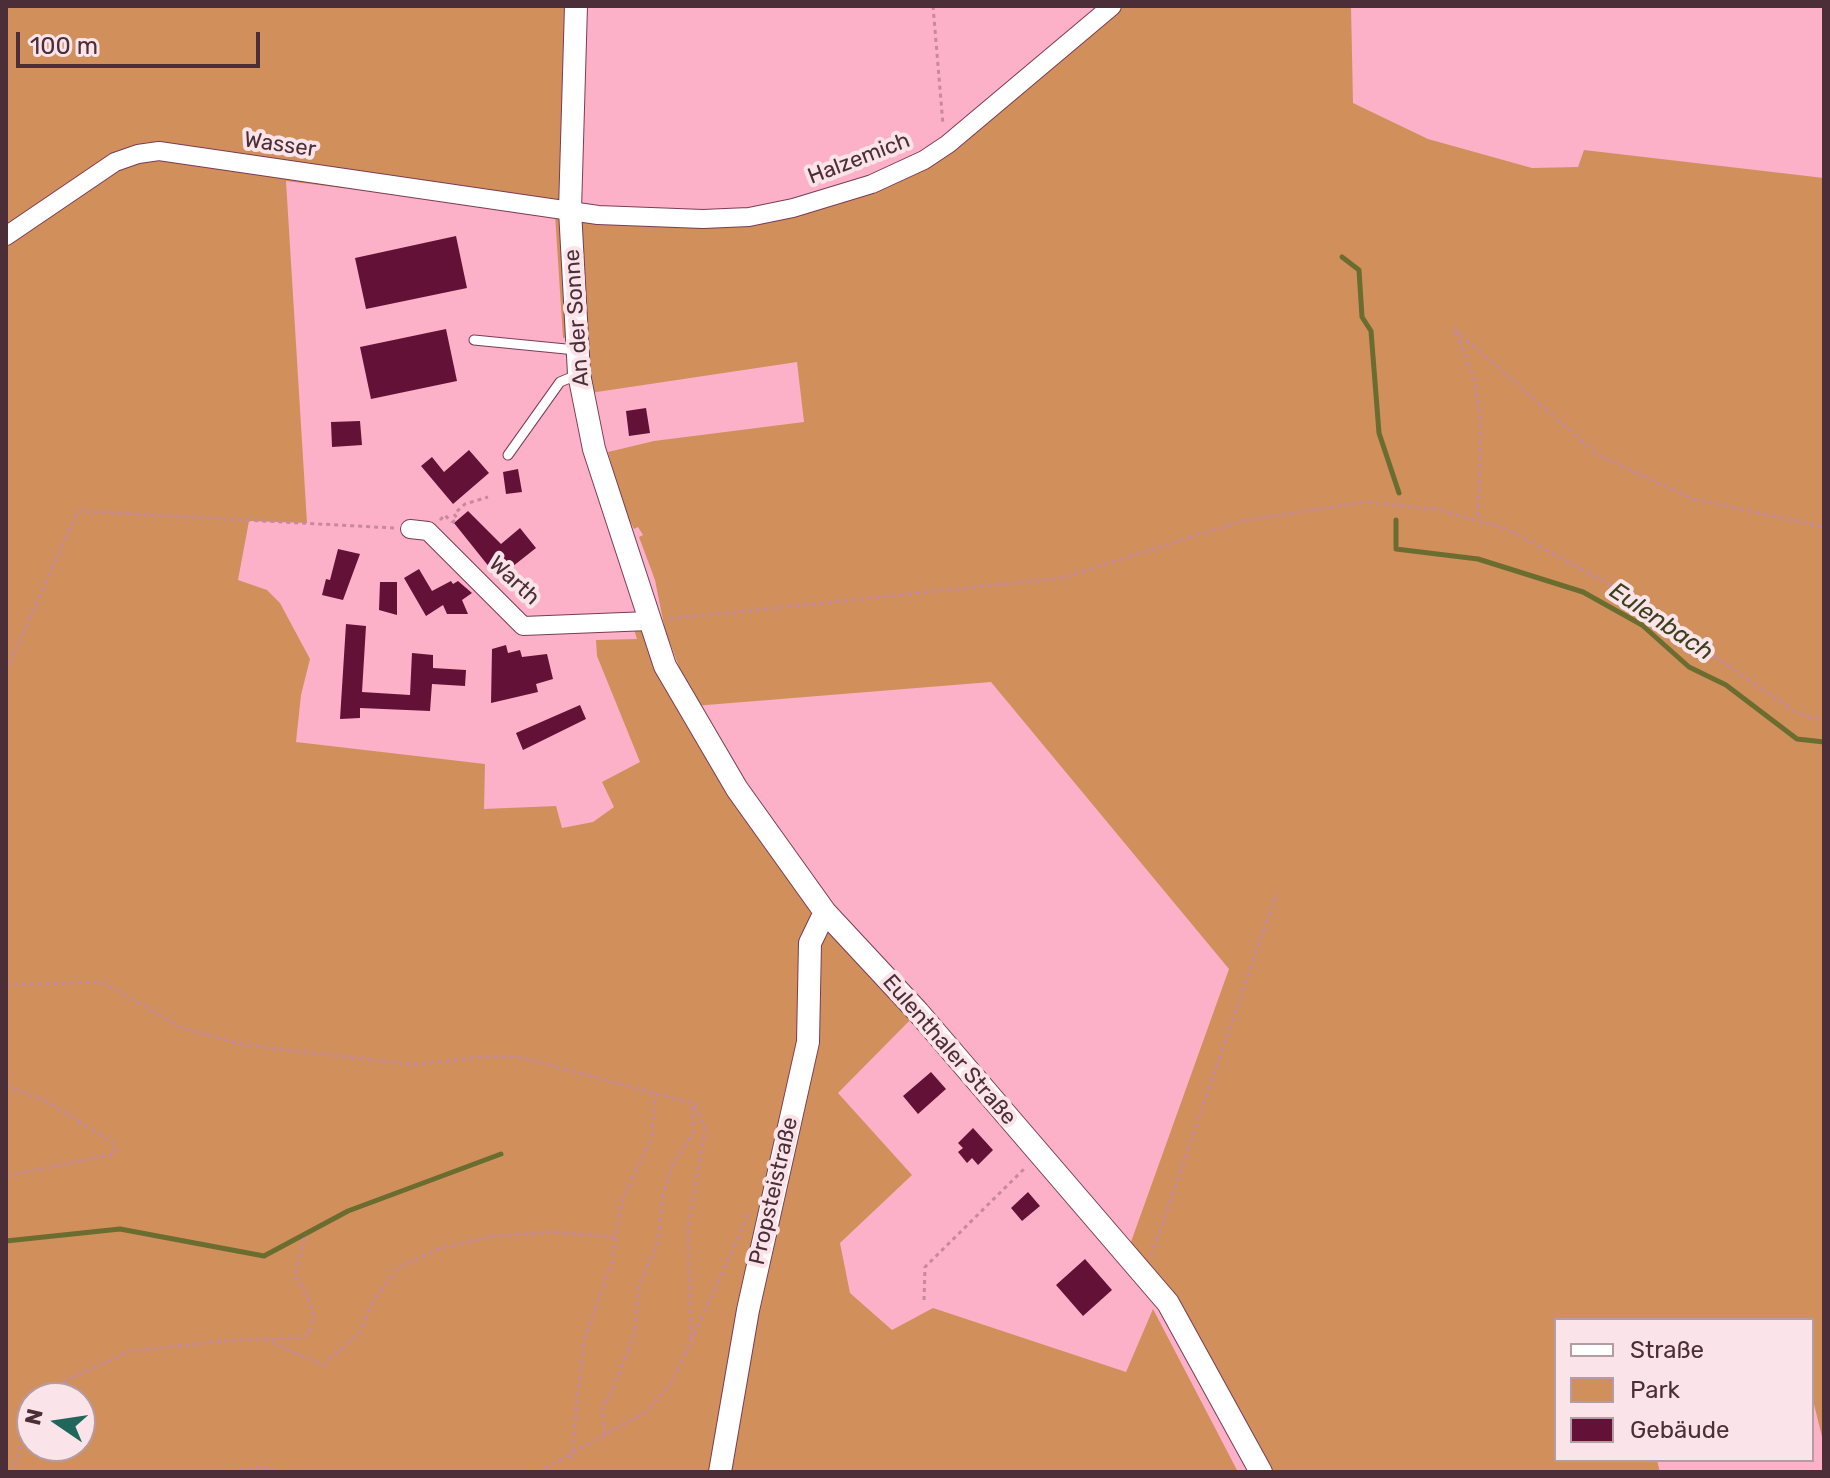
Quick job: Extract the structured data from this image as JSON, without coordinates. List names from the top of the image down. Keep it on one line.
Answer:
{"streets":{"street":["Wasser","Halzemich","An der Sonne","Warth","Eulenthaler Straße","Propsteistraße"]},"crossings":[["Wasser","Halzemich"],["Wasser","An der Sonne"],["Halzemich","An der Sonne"],["An der Sonne","Warth"],["An der Sonne","Eulenthaler Straße"],["Warth","Eulenthaler Straße"],["Eulenthaler Straße","Propsteistraße"]],"water":["Eulenbach"],"legend":["Straße","Park","Gebäude"],"scale_bar":"100 m","north":"left"}
